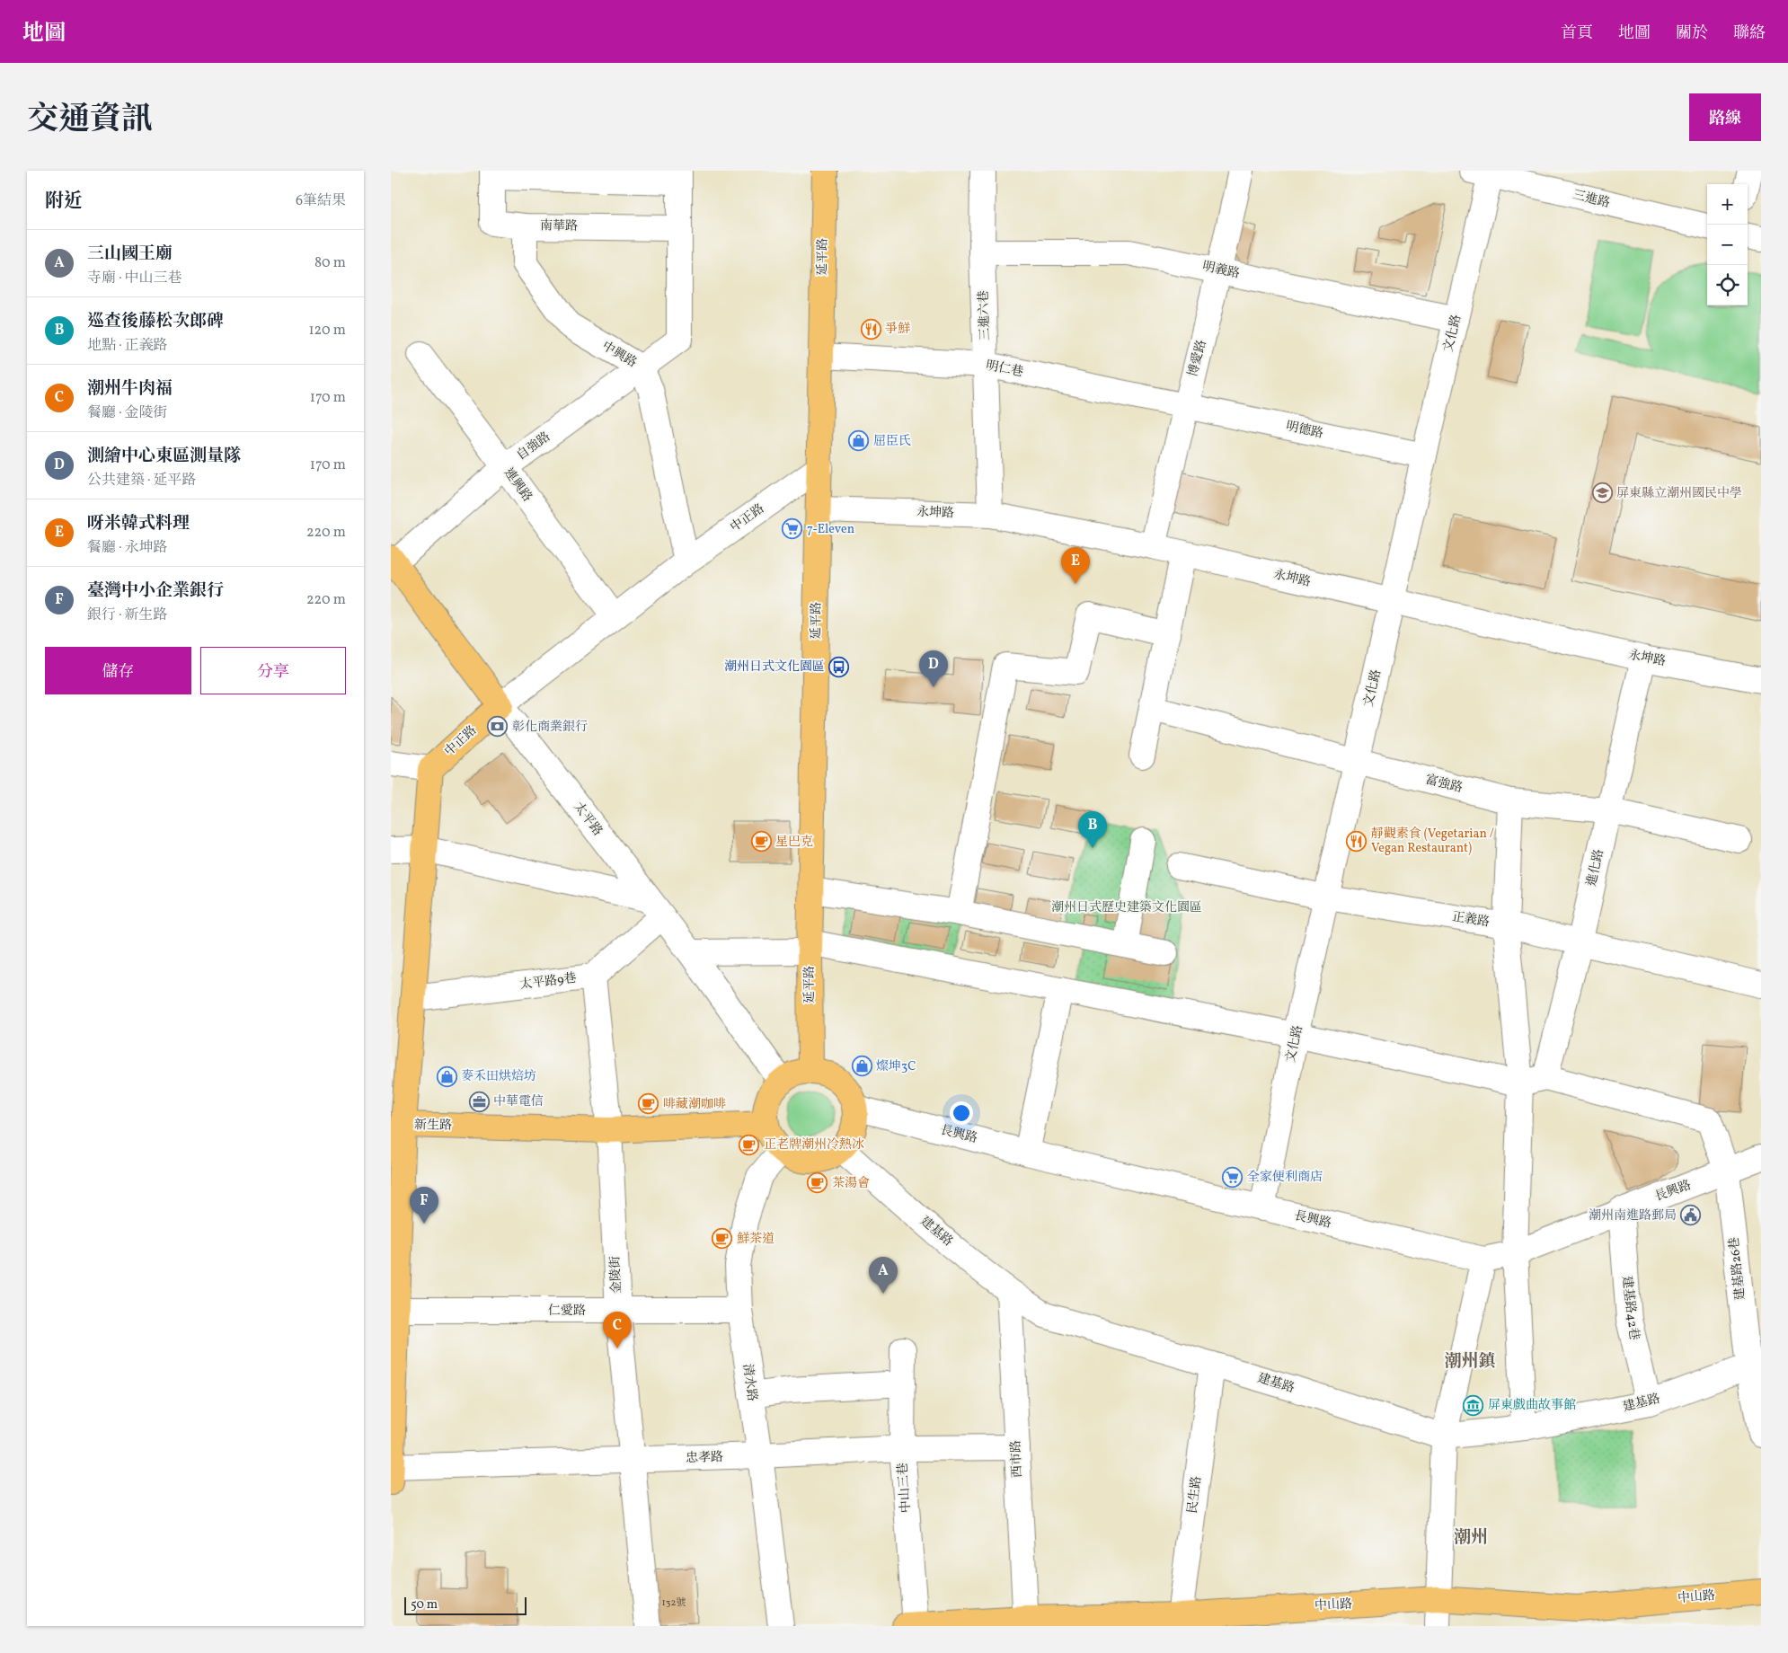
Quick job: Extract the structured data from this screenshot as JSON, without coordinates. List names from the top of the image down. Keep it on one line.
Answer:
{"streets":{"main road":["延平路","中正路","太平路","新生路","中山路"],"street":["三進路","南華路","明義路","三進六巷","文化路","中興路","博愛路","明仁巷","明德路","自強路","連興路","永坤路","富強路","進化路","正義路","太平路9巷","長興路","建基路","建基路26巷","金陵街","建基路42巷","仁愛路","清水路","忠孝路","西市路","中山三巷","民生路"]},"crossings":[["三進路","文化路"],["南華路","中興路"],["南華路","自強路"],["延平路","明仁巷"],["延平路","永坤路"],["延平路","中正路"],["延平路","太平路"],["延平路","新生路"],["延平路","長興路"],["延平路","建基路"],["延平路","清水路"],["明義路","三進六巷"],["明義路","文化路"],["明義路","博愛路"],["三進六巷","明仁巷"],["三進六巷","永坤路"],["文化路","明德路"],["文化路","永坤路"],["文化路","富強路"],["文化路","正義路"],["文化路","長興路"],["中興路","自強路"],["中興路","中正路"],["博愛路","明仁巷"],["博愛路","明德路"],["博愛路","永坤路"],["明仁巷","明德路"],["自強路","連興路"],["自強路","太平路"],["連興路","中正路"],["永坤路","進化路"],["中正路","太平路"],["富強路","進化路"],["太平路","太平路9巷"],["太平路","新生路"],["太平路","長興路"],["太平路","建基路"],["太平路","清水路"],["進化路","正義路"],["進化路","建基路26巷"],["太平路9巷","金陵街"],["新生路","長興路"],["新生路","建基路"],["新生路","金陵街"],["新生路","仁愛路"],["新生路","清水路"],["新生路","忠孝路"],["長興路","建基路"],["長興路","建基路26巷"],["長興路","建基路42巷"],["長興路","清水路"],["建基路","建基路26巷"],["建基路","建基路42巷"],["建基路","清水路"],["建基路","西市路"],["建基路","民生路"],["金陵街","仁愛路"],["金陵街","忠孝路"],["仁愛路","清水路"],["清水路","忠孝路"],["忠孝路","西市路"],["忠孝路","中山三巷"],["西市路","中山路"],["中山三巷","中山路"],["民生路","中山路"]],"districts":["潮州鎮","潮州"],"parks":["潮州日式歷史建築文化園區"],"places":{"restaurant":["爭鮮","靜觀素食 (Vegetarian / Vegan Restaurant)"],"shop":["屈臣氏","燦坤3C","麥禾田烘焙坊"],"school or university":["屏東縣立潮州國民中學"],"supermarket":["7-Eleven","全家便利商店"],"bus stop":["潮州日式文化園區"],"bank":["彰化商業銀行"],"cafe":["星巴克","啡藏潮咖啡","正老牌潮州冷熱冰","茶湯會","鮮茶道"],"office":["中華電信"],"public building":["潮州南進路郵局"],"museum":["屏東戲曲故事館"]},"house_numbers":["132號"],"scale_bar":"50 m","page":{"header":"地圖","nav":["首頁","地圖","關於","聯絡"],"title":"交通資訊","buttons":["路線",["儲存","分享"]],"heading":["附近","6筆結果"],"map_buttons":["+","−"],"list":[{"mark":"A","name":"三山國王廟","note":"寺廟 · 中山三巷","value":"80 m"},{"mark":"B","name":"巡查後藤松次郎碑","note":"地點 · 正義路","value":"120 m"},{"mark":"C","name":"潮州牛肉福","note":"餐廳 · 金陵街","value":"170 m"},{"mark":"D","name":"測繪中心東區測量隊","note":"公共建築 · 延平路","value":"170 m"},{"mark":"E","name":"呀米韓式料理","note":"餐廳 · 永坤路","value":"220 m"},{"mark":"F","name":"臺灣中小企業銀行","note":"銀行 · 新生路","value":"220 m"}],"pins":["E","D","B","F","A","C"],"scale":"50 m"}}
